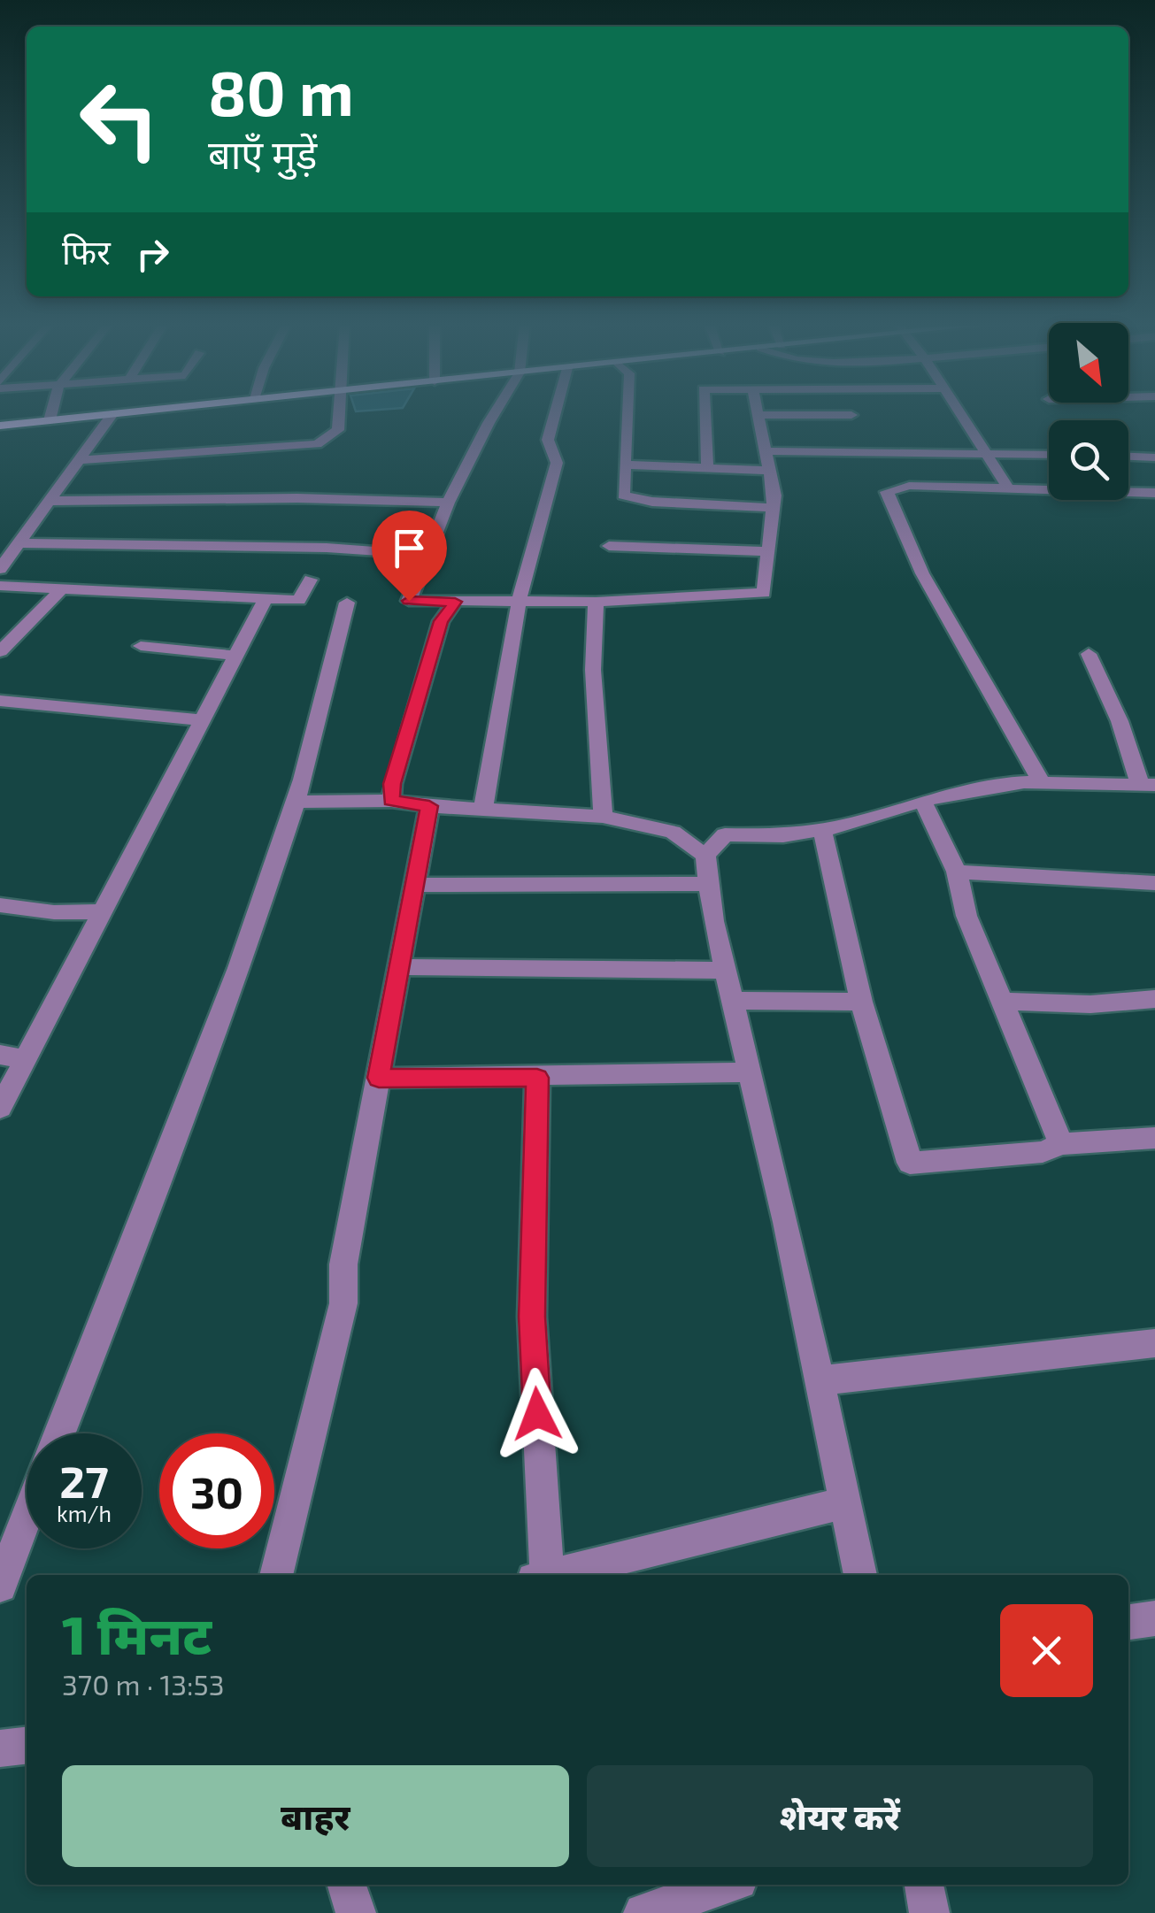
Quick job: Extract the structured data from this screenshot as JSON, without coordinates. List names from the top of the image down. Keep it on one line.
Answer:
{"north":"bottom right","page":{"turn":["80 m","बाएँ मुड़ें"],"then":"फिर","speed":"27 km/h","limit":"30","heading":["1 मिनट","370 m · 13:53"],"buttons":["बाहर","शेयर करें"]}}
